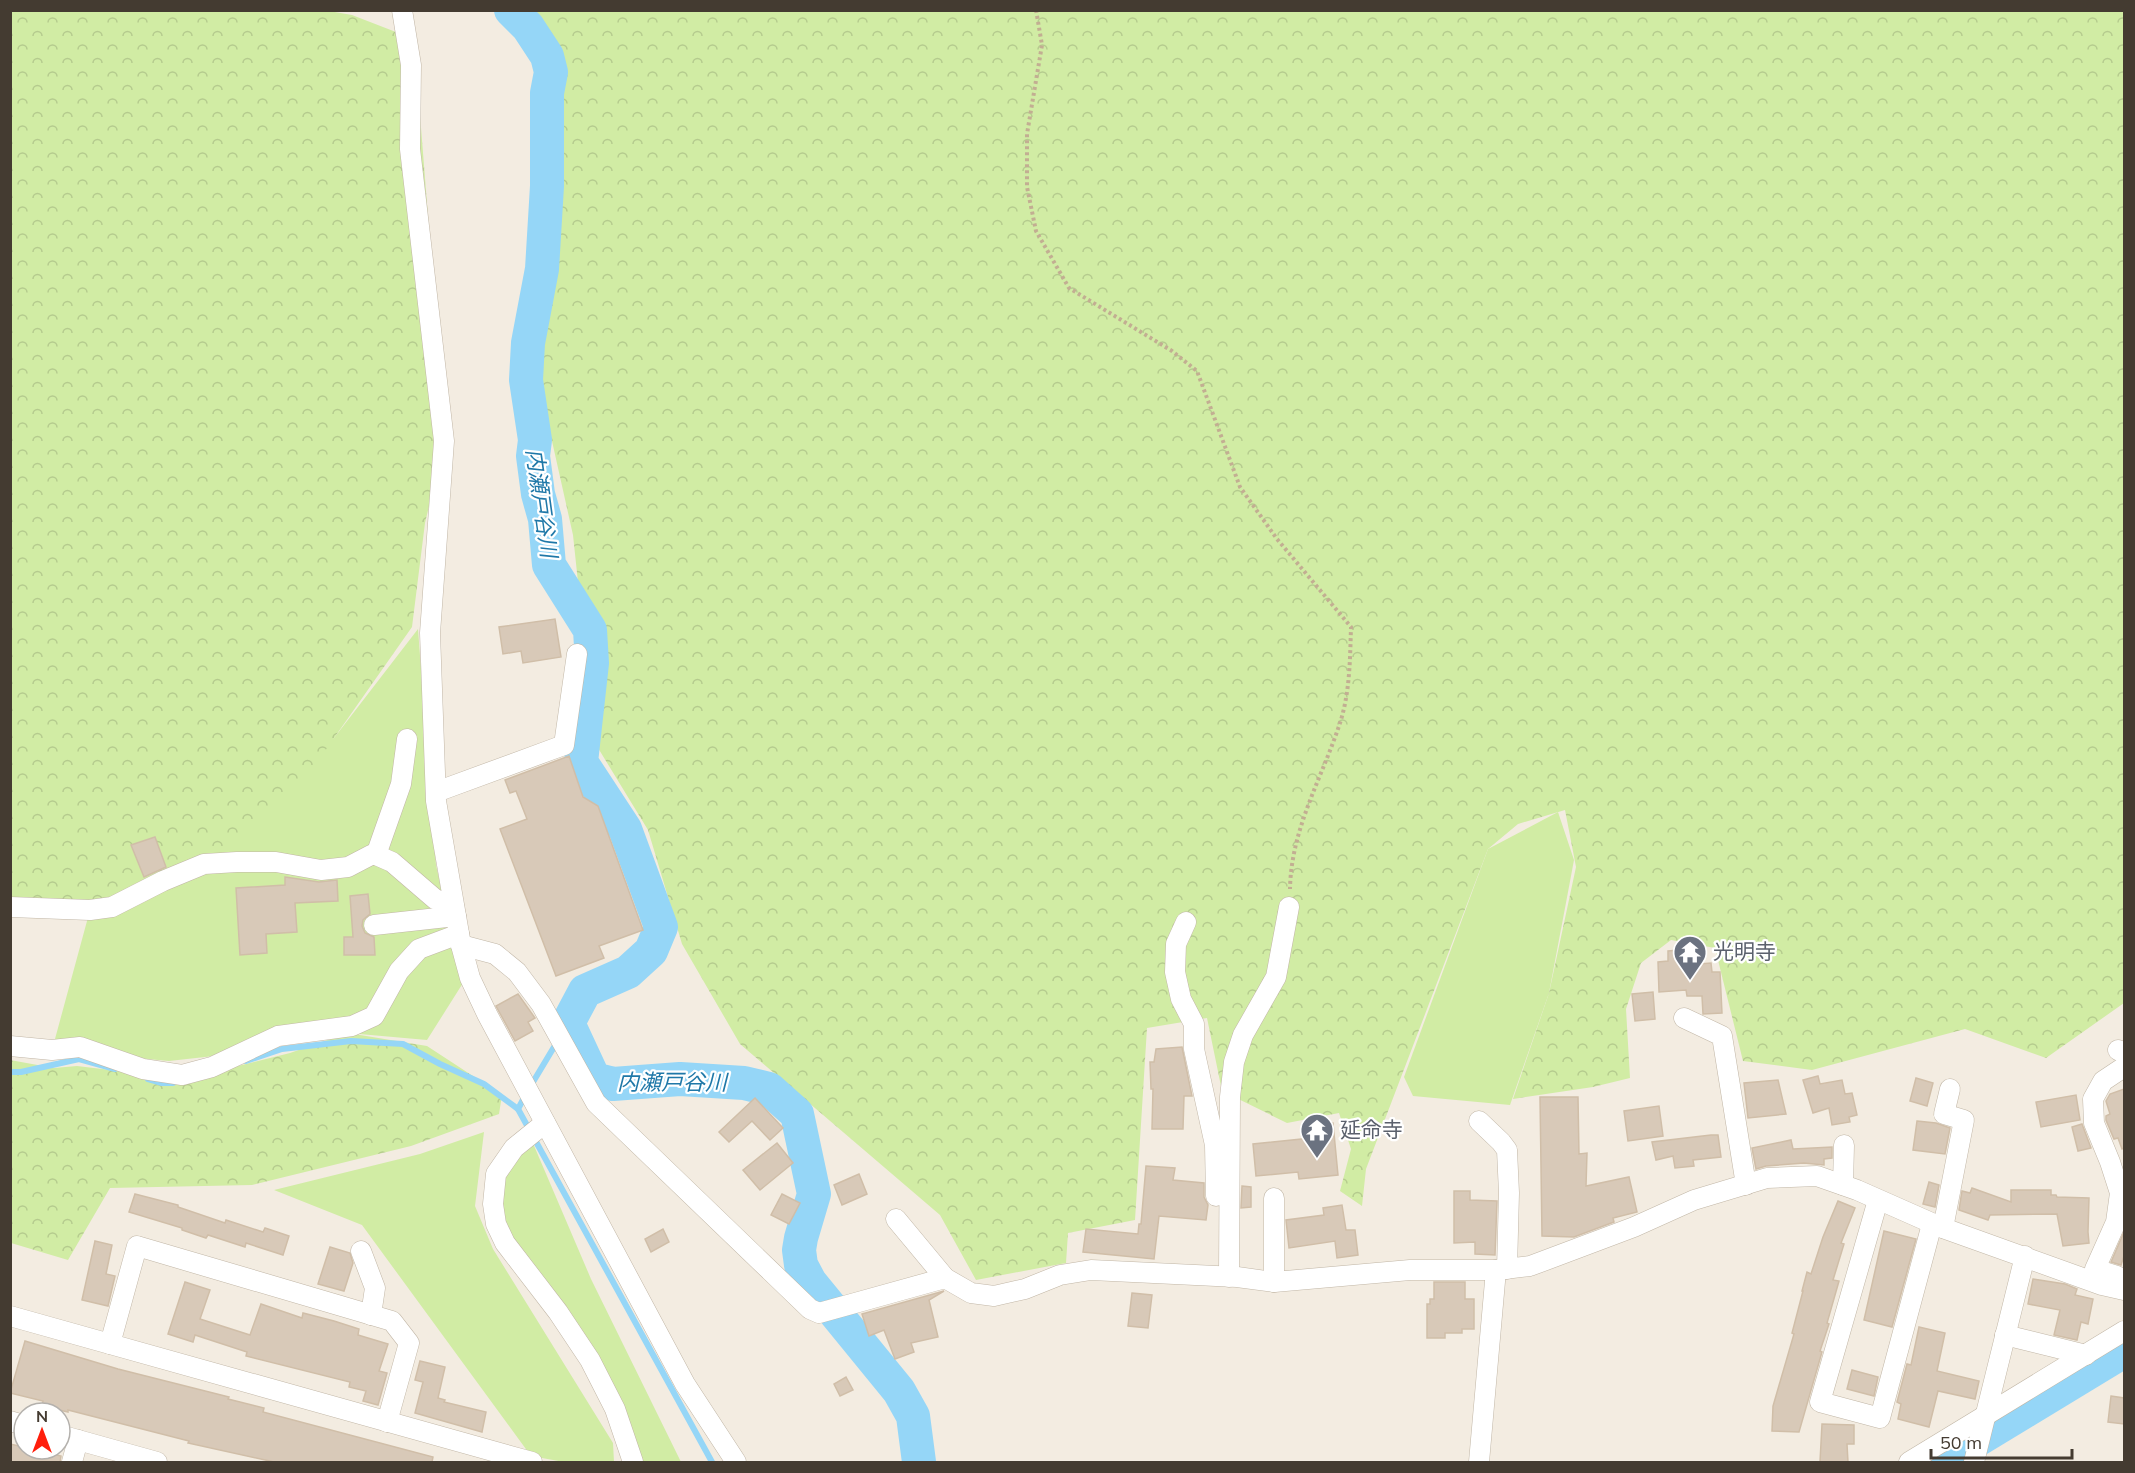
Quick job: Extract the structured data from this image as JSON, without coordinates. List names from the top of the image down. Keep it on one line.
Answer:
{"water":["内瀬戸谷川"],"places":{"temple":["光明寺","延命寺"]},"scale_bar":"50 m","north":"top"}
